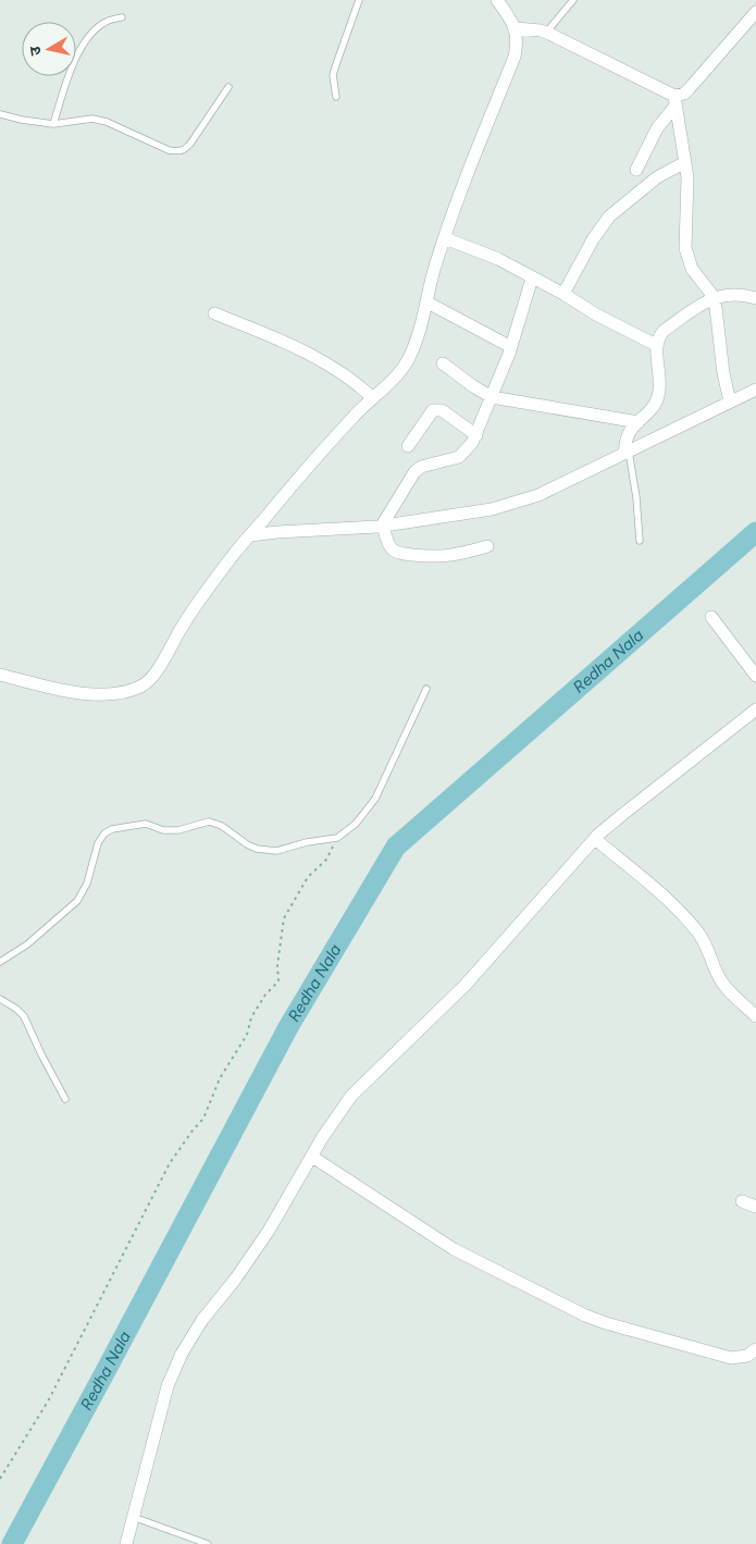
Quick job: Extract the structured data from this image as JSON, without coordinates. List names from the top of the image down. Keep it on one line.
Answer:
{"water":["Redha Nala"],"north":"left"}
